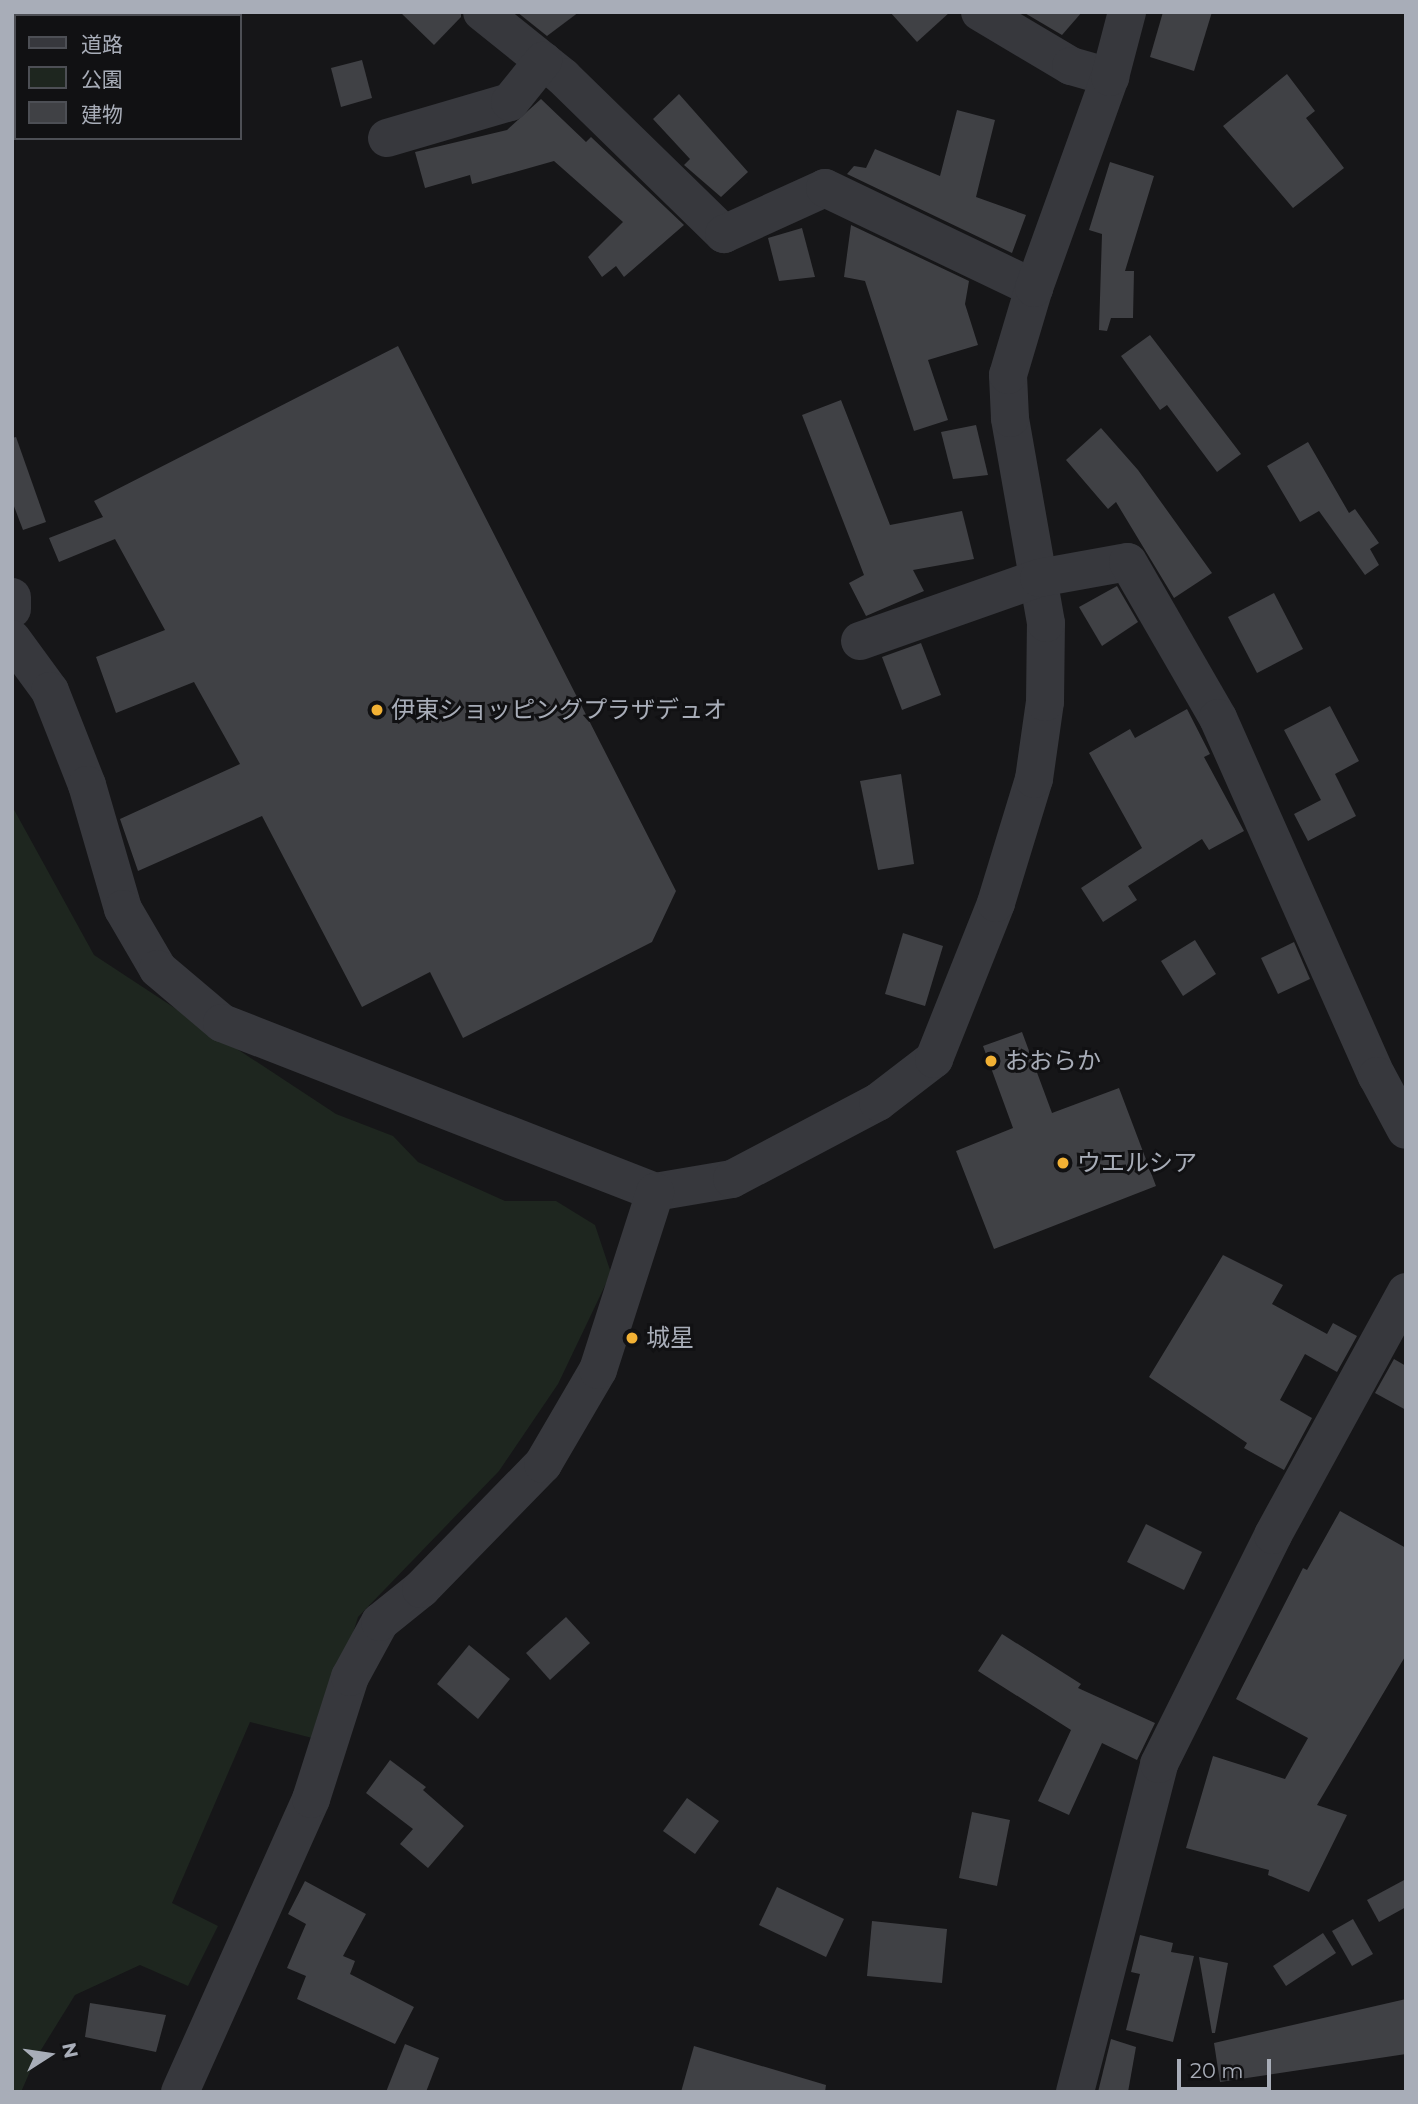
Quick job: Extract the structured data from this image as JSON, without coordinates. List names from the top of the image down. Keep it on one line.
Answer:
{"places":["伊東ショッピングプラザデュオ","おおらか","ウエルシア","城星"],"legend":["道路","公園","建物"],"scale_bar":"20 m","north":"right"}
